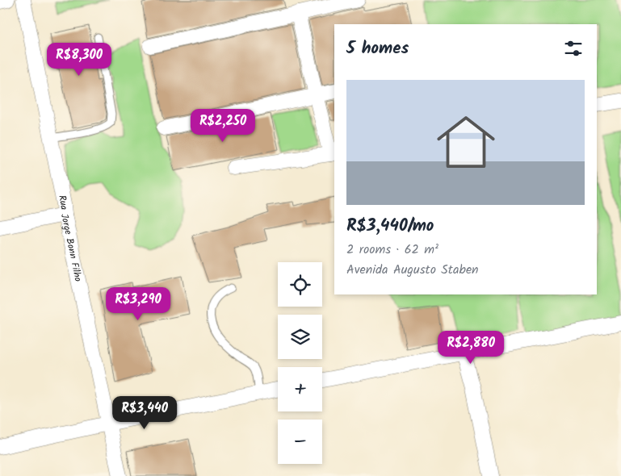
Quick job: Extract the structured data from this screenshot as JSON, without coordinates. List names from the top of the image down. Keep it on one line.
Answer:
{"streets":{"street":["Rua Jorge Bonn Filho"]},"page":{"heading":"5 homes","price":["R$8,300","R$2,250","R$3,290","R$2,880","R$3,440"],"list":[{"name":"R$3,440/mo","note":"2 rooms · 62 m² · Avenida Augusto Staben"}],"map_buttons":["+","−"]}}
